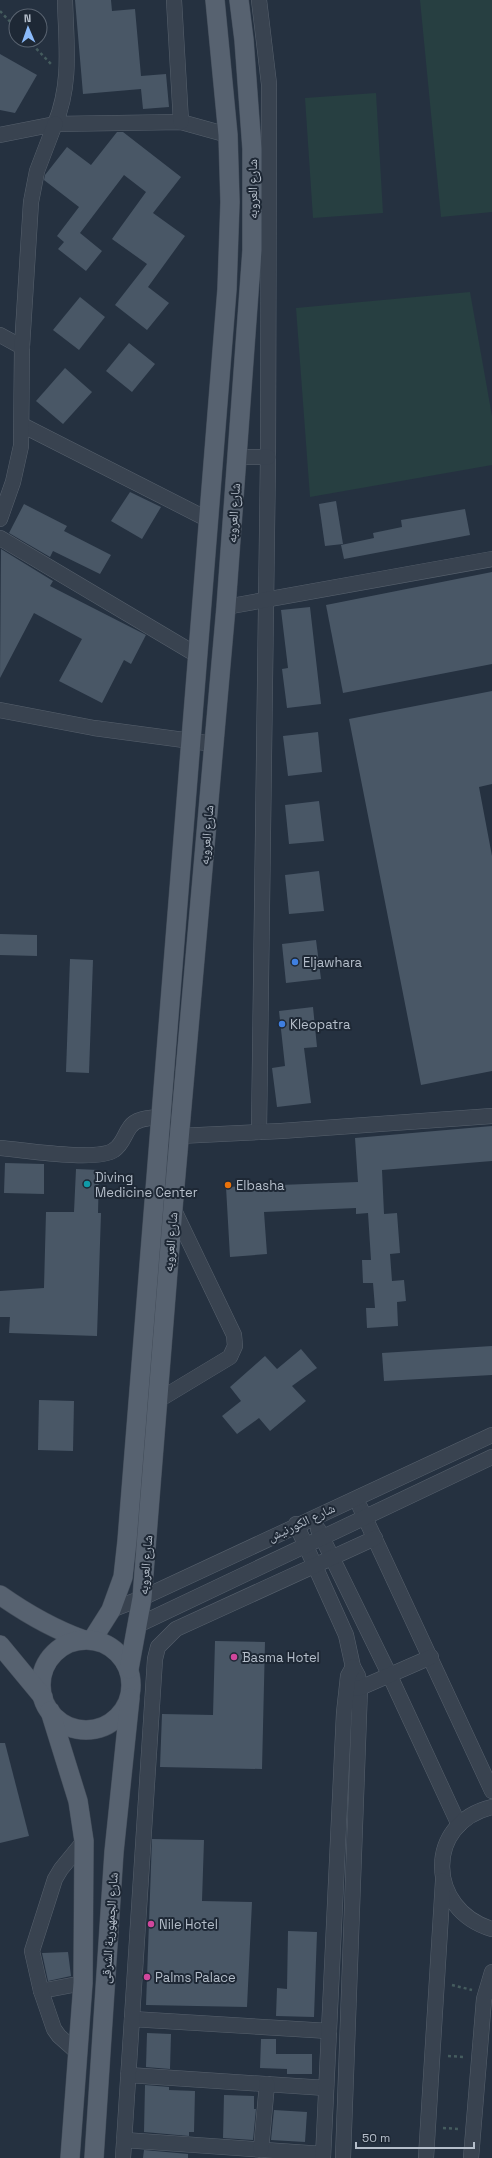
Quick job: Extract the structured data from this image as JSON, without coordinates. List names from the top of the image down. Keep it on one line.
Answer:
{"streets":{"main road":["شارع العروبه","شارع الجمهورية الشرقى"],"street":["شارع الكورنيش"]},"crossings":[["شارع العروبه","شارع الكورنيش"],["شارع العروبه","شارع الجمهورية الشرقى"]],"places":["Eljawhara","Kleopatra","Diving Medicine Center","Elbasha","Basma Hotel","Nile Hotel","Palms Palace"],"scale_bar":"50 m","north":"top"}
